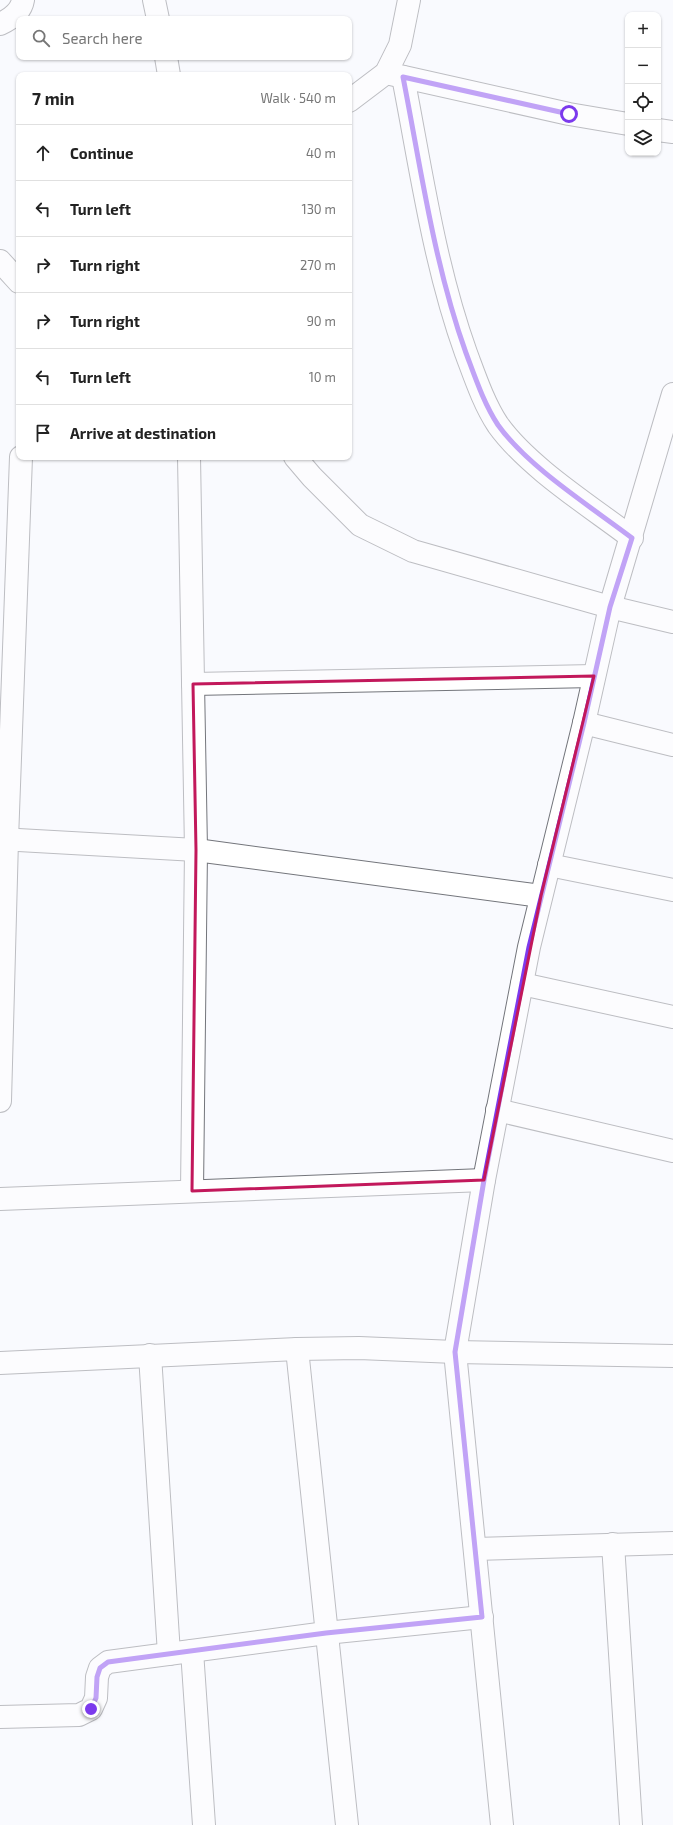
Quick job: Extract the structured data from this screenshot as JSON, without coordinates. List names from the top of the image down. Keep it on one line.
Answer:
{"page":{"map_buttons":["+","−"],"search":"Search here","heading":["7 min","Walk · 540 m"],"list":[["Continue","40 m"],["Turn left","130 m"],["Turn right","270 m"],["Turn right","90 m"],["Turn left","10 m"],"Arrive at destination"]}}
